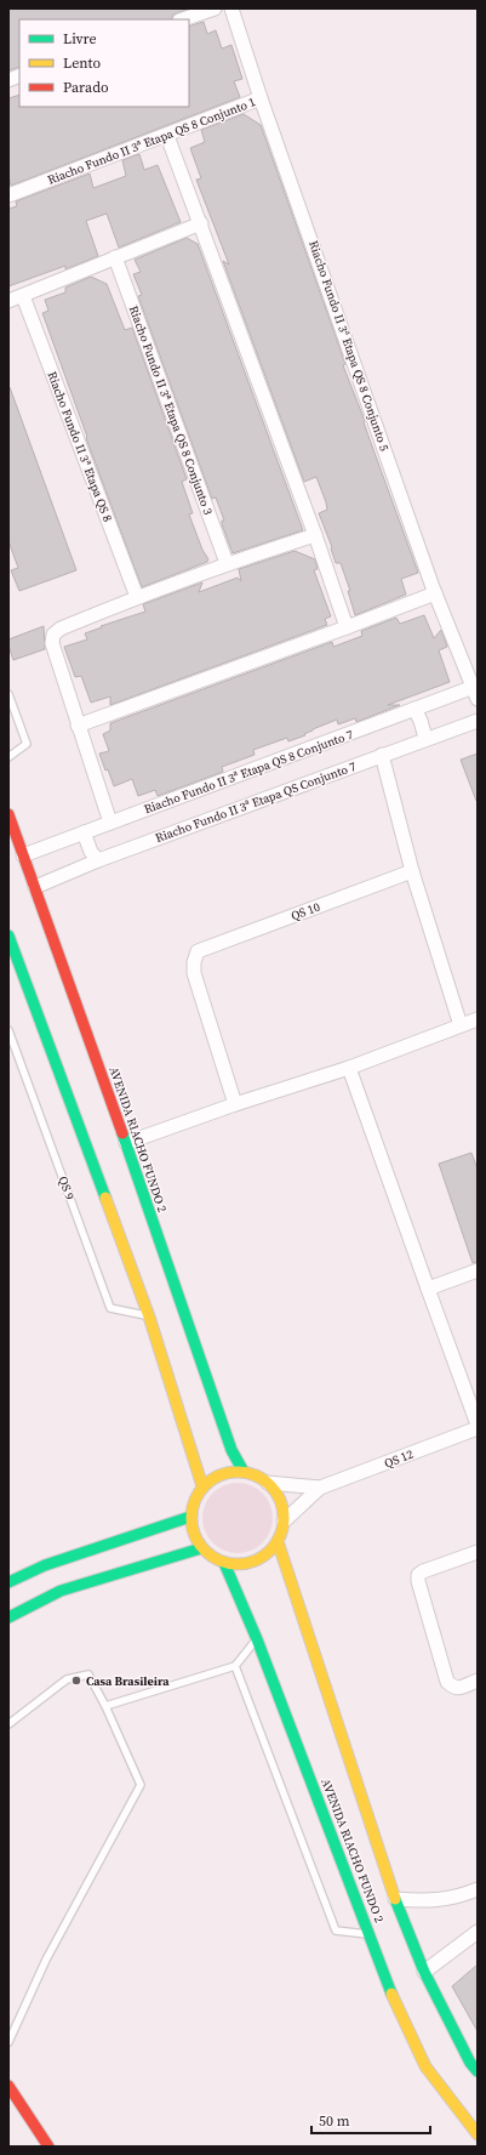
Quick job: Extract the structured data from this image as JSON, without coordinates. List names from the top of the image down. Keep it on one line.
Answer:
{"streets":{"main road":["AVENIDA RIACHO FUNDO 2"],"street":["Riacho Fundo II 3ª Etapa QS 8 Conjunto 1","Riacho Fundo II 3ª Etapa QS 8 Conjunto 5","Riacho Fundo II 3ª Etapa QS 8 Conjunto 3","Riacho Fundo II 3ª Etapa QS 8","Riacho Fundo II 3ª Etapa QS 8 Conjunto 7","Riacho Fundo II 3ª Etapa QS Conjunto 7","QS 10","QS 12"],"lane":["QS 9"]},"crossings":[["Riacho Fundo II 3ª Etapa QS 8 Conjunto 1","Riacho Fundo II 3ª Etapa QS 8 Conjunto 5"],["Riacho Fundo II 3ª Etapa QS 8 Conjunto 5","Riacho Fundo II 3ª Etapa QS 8 Conjunto 7"],["Riacho Fundo II 3ª Etapa QS 8 Conjunto 7","AVENIDA RIACHO FUNDO 2"],["Riacho Fundo II 3ª Etapa QS Conjunto 7","AVENIDA RIACHO FUNDO 2"],["AVENIDA RIACHO FUNDO 2","QS 12"]],"places":["Casa Brasileira"],"legend":["Livre","Lento","Parado"],"scale_bar":"50 m"}
